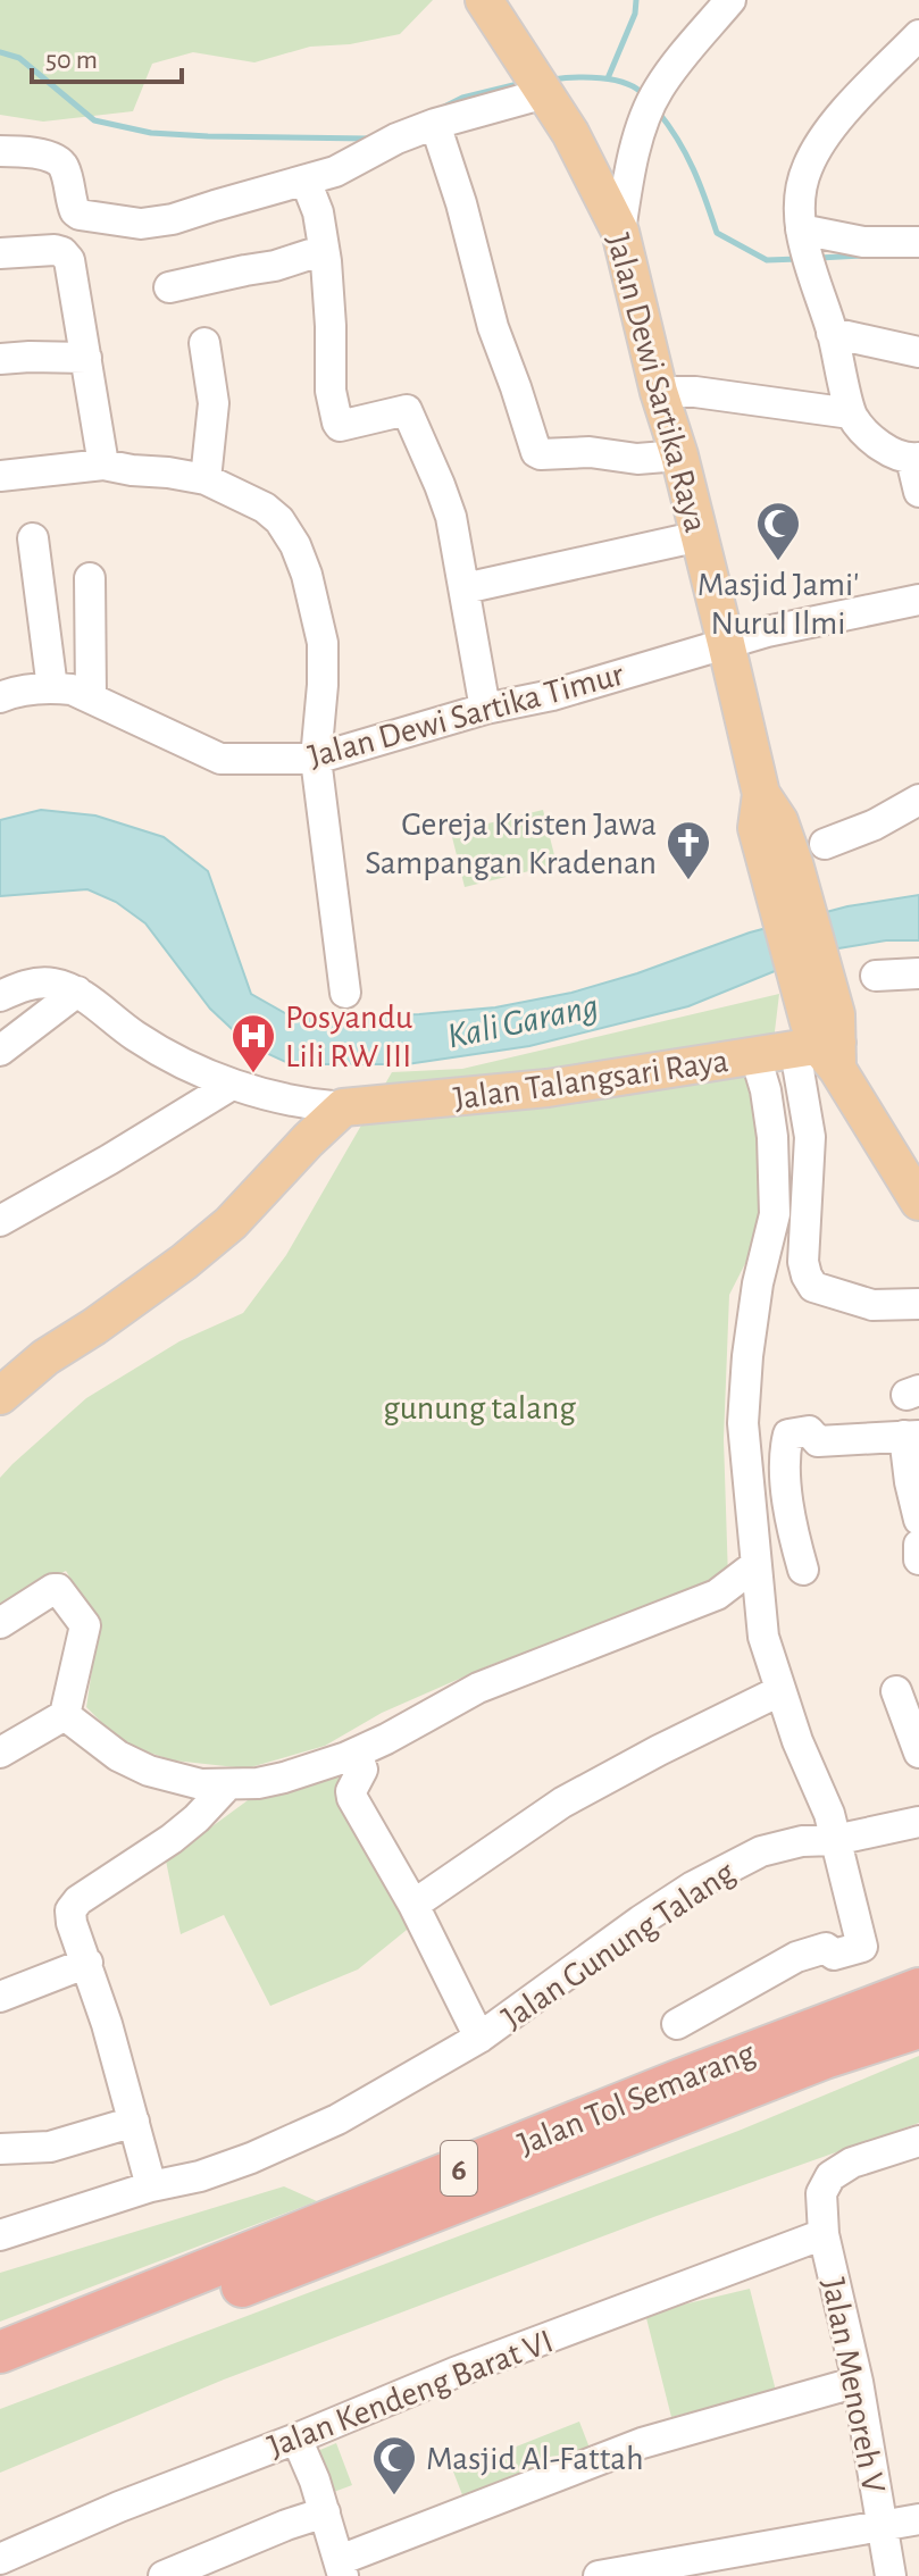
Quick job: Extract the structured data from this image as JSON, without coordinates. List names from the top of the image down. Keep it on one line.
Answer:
{"streets":{"highway":["Jalan Tol Semarang","6"],"main road":["Jalan Dewi Sartika Raya","Jalan Talangsari Raya"],"street":["Jalan Dewi Sartika Timur","Jalan Gunung Talang","Jalan Menoreh V","Jalan Kendeng Barat VI"]},"crossings":[["Jalan Dewi Sartika Raya","Jalan Dewi Sartika Timur"],["Jalan Dewi Sartika Raya","Jalan Talangsari Raya"],["Jalan Menoreh V","Jalan Kendeng Barat VI"]],"water":["Kali Garang"],"parks":["gunung talang"],"places":{"mosque":["Masjid Jami' Nurul Ilmi","Masjid Al-Fattah"],"church":["Gereja Kristen Jawa Sampangan Kradenan"],"hospital":["Posyandu Lili RW III"]},"scale_bar":"50 m"}
